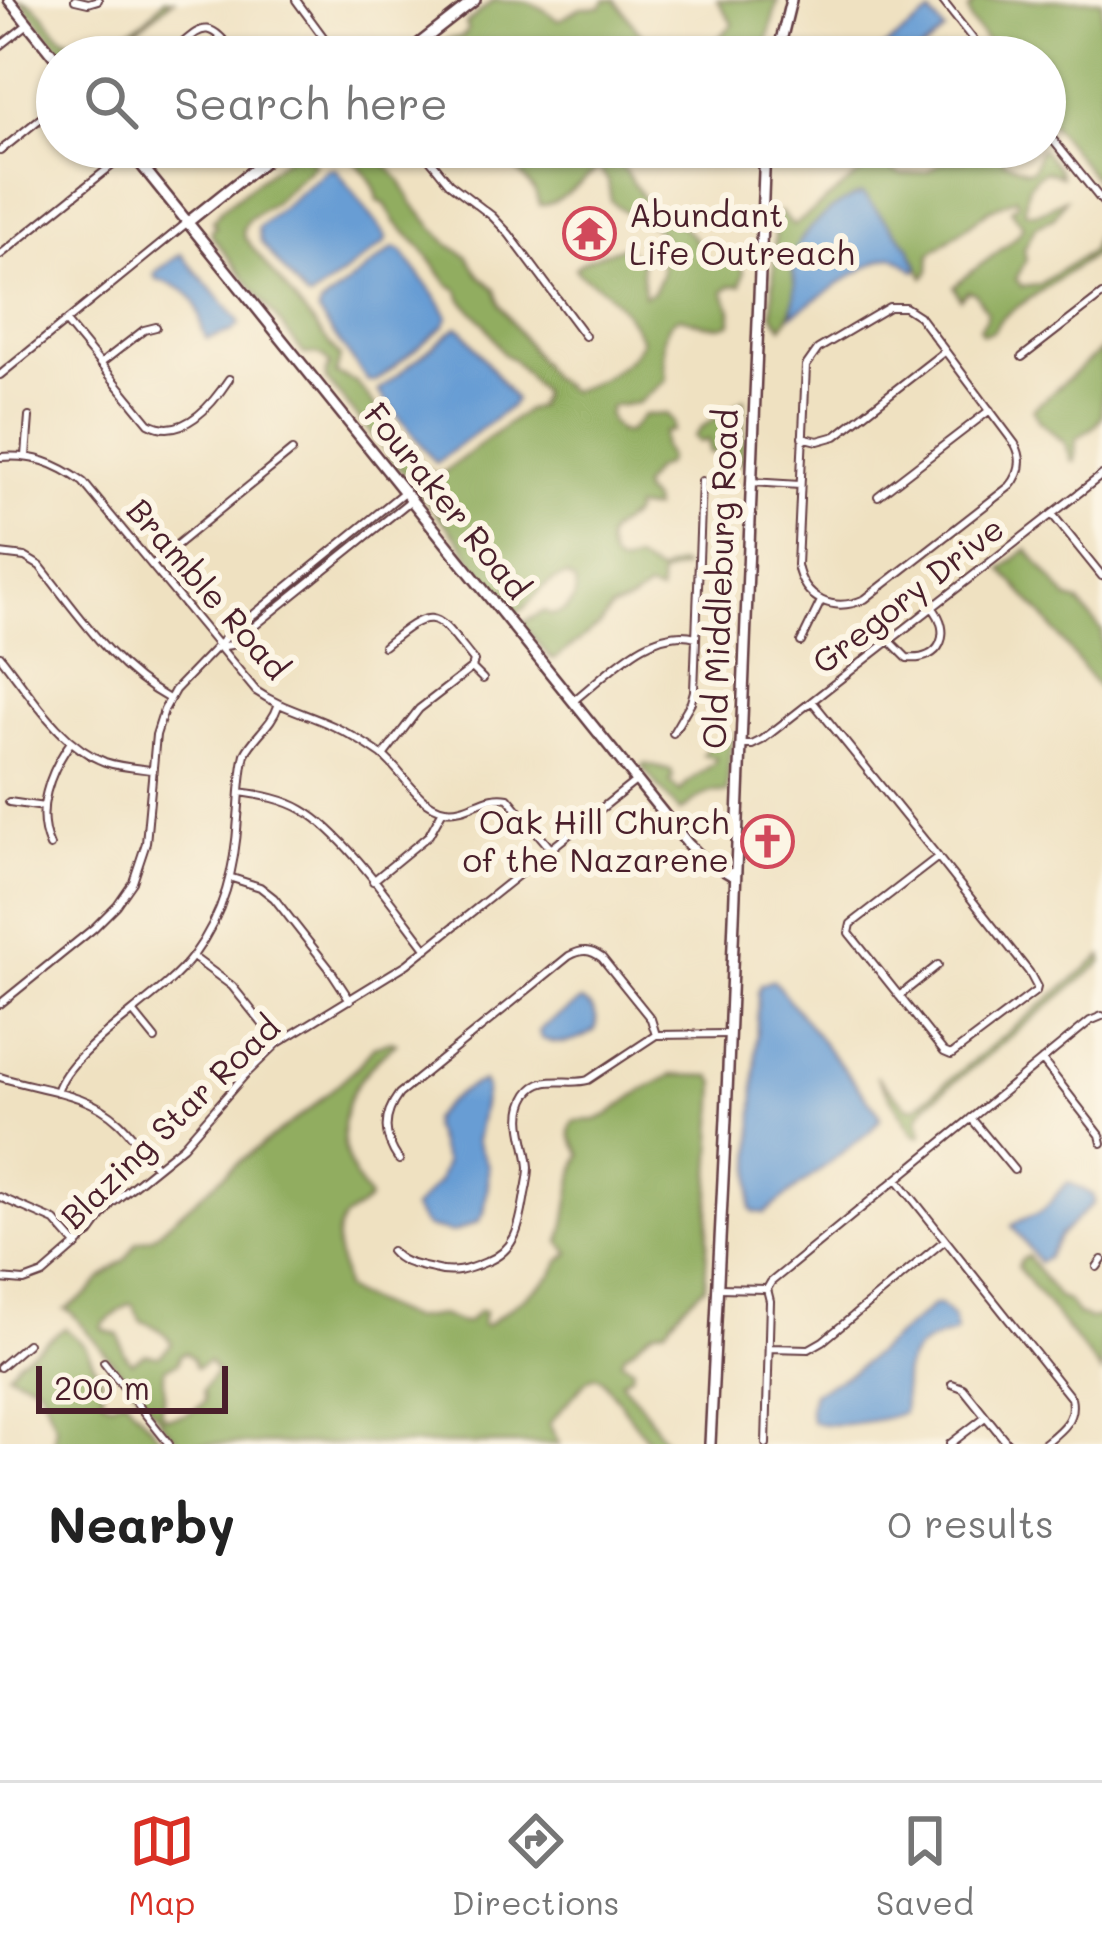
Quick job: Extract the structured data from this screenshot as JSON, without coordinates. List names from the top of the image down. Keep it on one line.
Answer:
{"streets":{"main road":["Fouraker Road","Old Middleburg Road"],"street":["Bramble Road","Gregory Drive","Blazing Star Road"]},"crossings":[["Fouraker Road","Old Middleburg Road"],["Fouraker Road","Blazing Star Road"],["Old Middleburg Road","Gregory Drive"]],"places":{"temple":["Abundant Life Outreach"],"church":["Oak Hill Church of the Nazarene"]},"scale_bar":"200 m","page":{"search":"Search here","scale":"200 m","heading":["Nearby","0 results"],"nav":["Map","Directions","Saved"]}}
